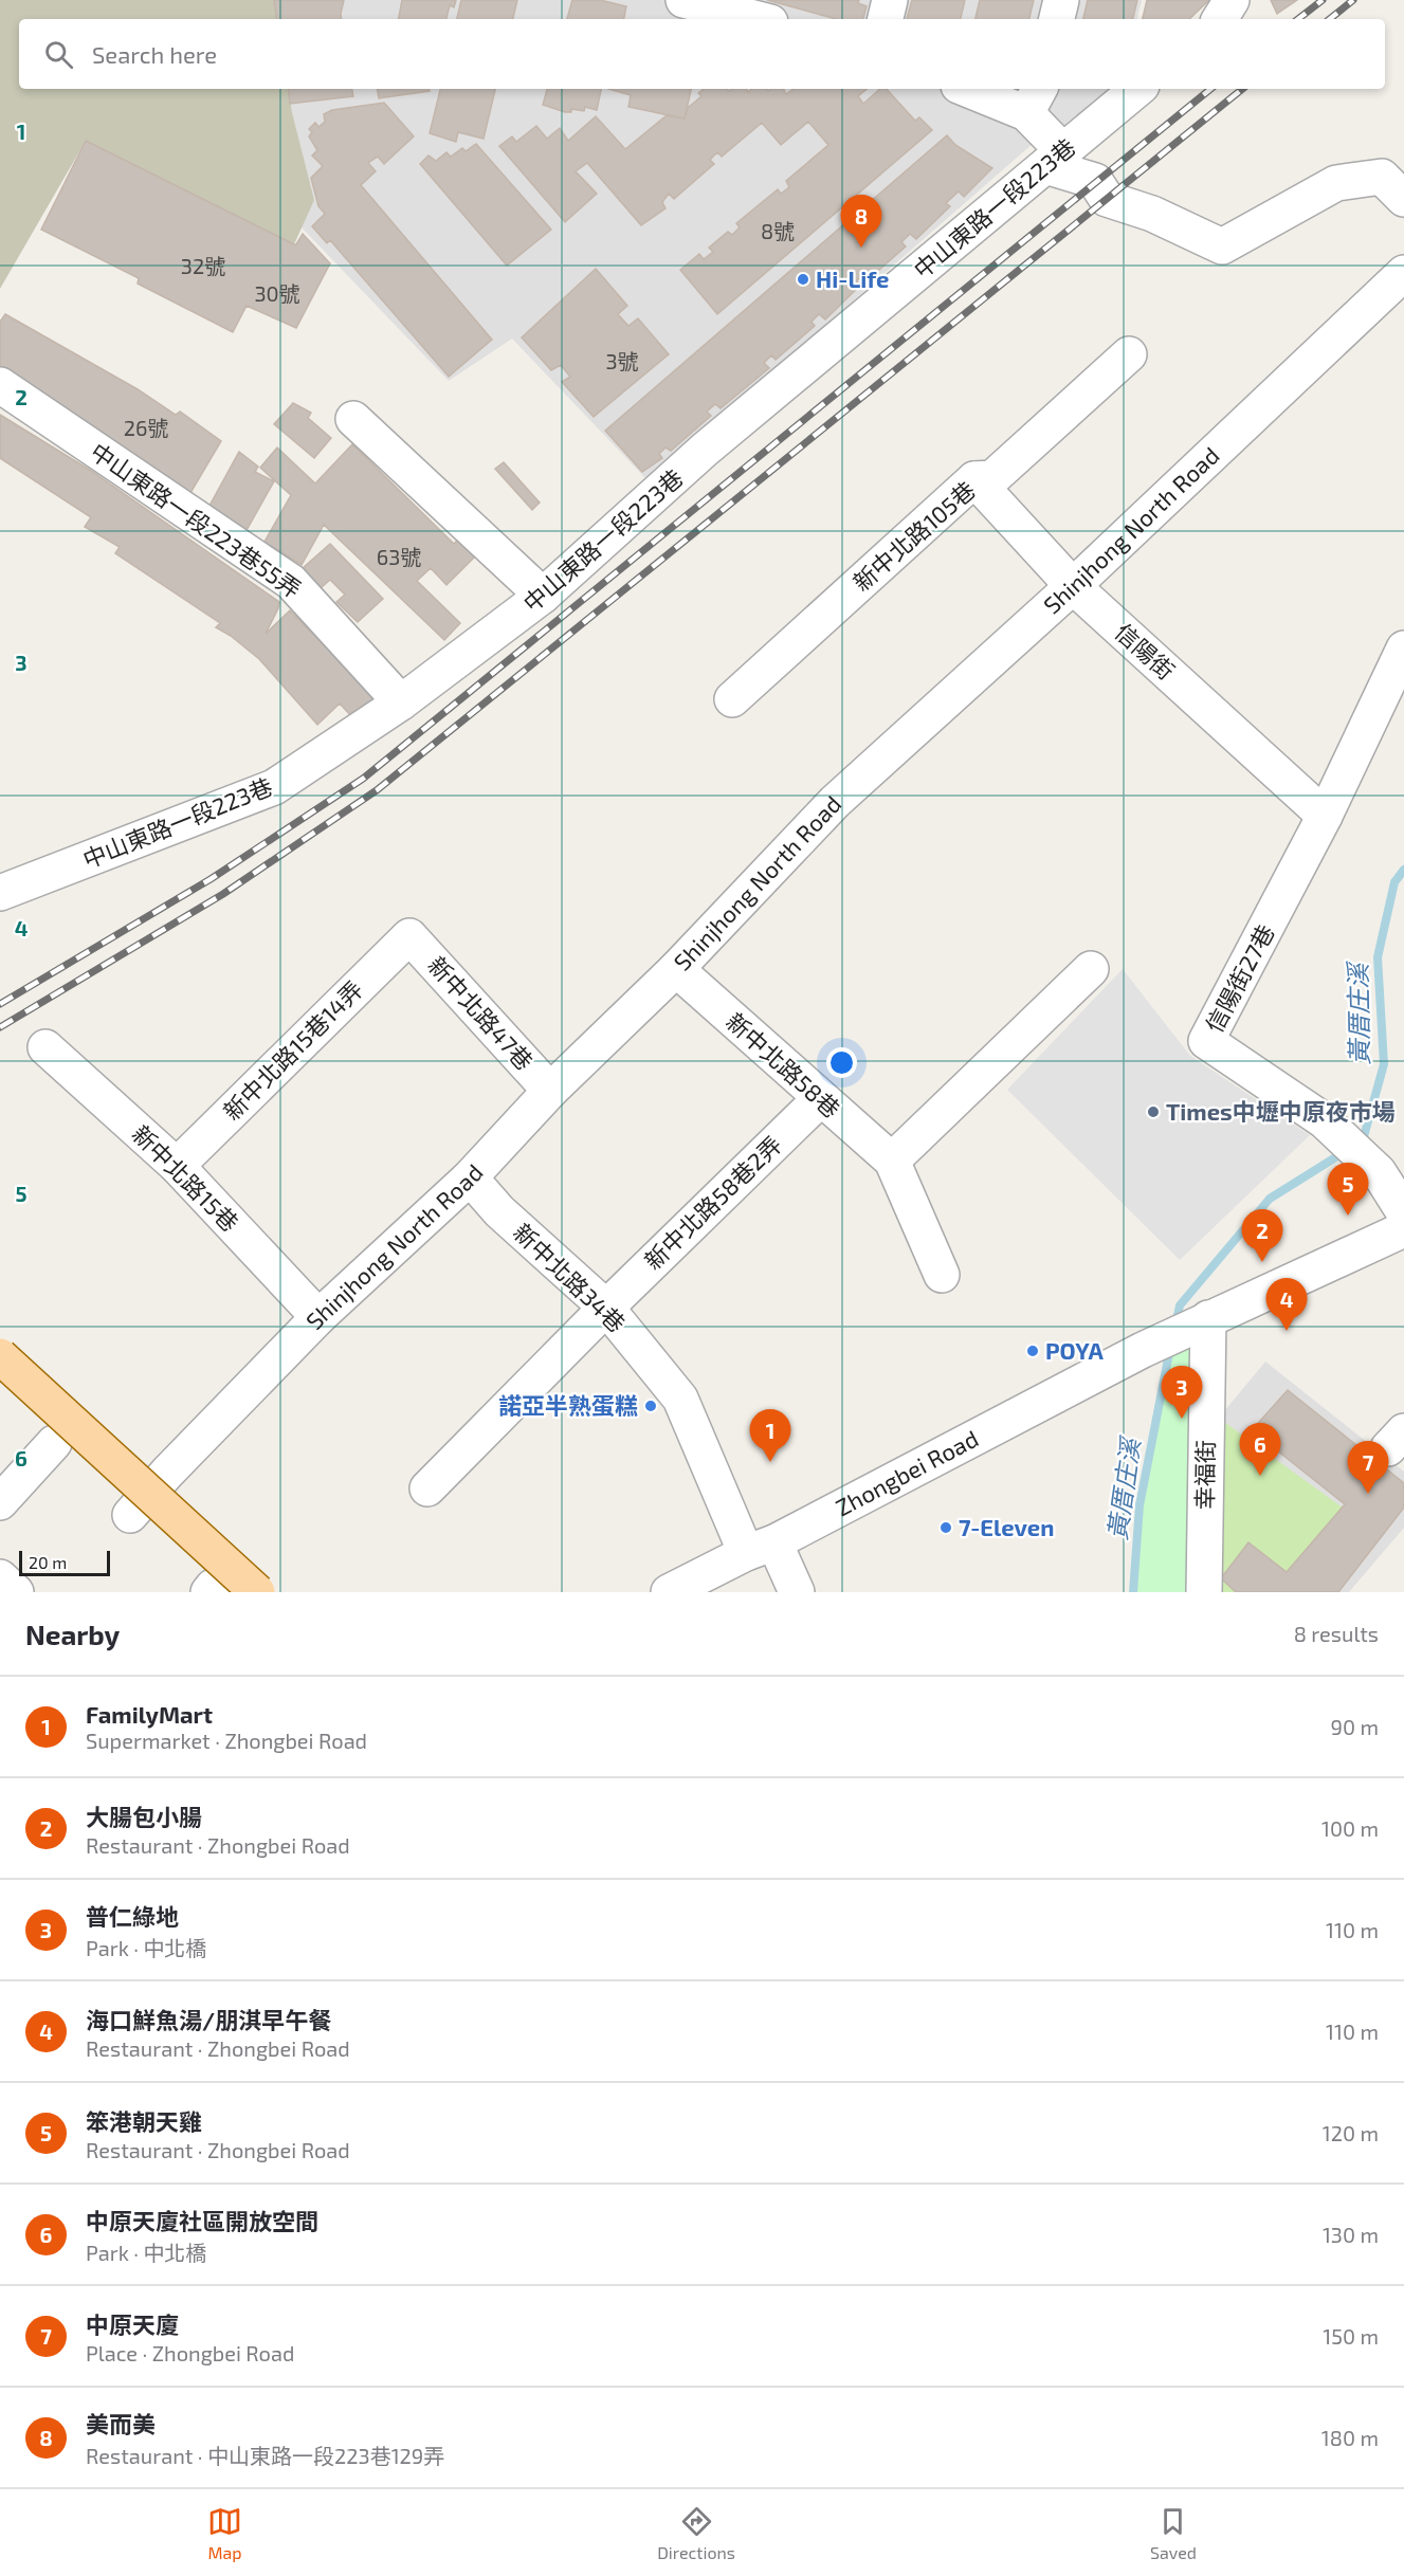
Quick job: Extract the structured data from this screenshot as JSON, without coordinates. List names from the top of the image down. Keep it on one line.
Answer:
{"streets":{"street":["中山東路一段223巷","中山東路一段223巷55弄","Shinjhong North Road","新中北路105巷","信陽街","信陽街27巷","新中北路47巷","新中北路15巷14弄","新中北路58巷","新中北路15巷","新中北路58巷2弄","新中北路34巷","Zhongbei Road","幸福街"]},"crossings":[["中山東路一段223巷","中山東路一段223巷55弄"],["Shinjhong North Road","信陽街"],["Shinjhong North Road","新中北路47巷"],["Shinjhong North Road","新中北路58巷"],["Shinjhong North Road","新中北路15巷"],["Shinjhong North Road","新中北路34巷"],["新中北路105巷","信陽街"],["信陽街","信陽街27巷"],["新中北路47巷","新中北路15巷14弄"],["新中北路15巷14弄","新中北路15巷"],["新中北路58巷","新中北路58巷2弄"],["新中北路58巷2弄","新中北路34巷"],["新中北路34巷","Zhongbei Road"],["Zhongbei Road","幸福街"]],"water":["黃厝庄溪"],"places":["Hi-Life","Times中壢中原夜市場","POYA","諾亞半熟蛋糕","7-Eleven"],"house_numbers":["8號","32號","30號","3號","26號","63號"],"scale_bar":"20 m","page":{"search":"Search here","pins":["8","5","2","4","3","1","6","7"],"scale":"20 m","heading":["Nearby","8 results"],"list":[{"mark":"1","name":"FamilyMart","note":"Supermarket · Zhongbei Road","value":"90 m"},{"mark":"2","name":"大腸包小腸","note":"Restaurant · Zhongbei Road","value":"100 m"},{"mark":"3","name":"普仁綠地","note":"Park · 中北橋","value":"110 m"},{"mark":"4","name":"海口鮮魚湯/朋淇早午餐","note":"Restaurant · Zhongbei Road","value":"110 m"},{"mark":"5","name":"笨港朝天雞","note":"Restaurant · Zhongbei Road","value":"120 m"},{"mark":"6","name":"中原天廈社區開放空間","note":"Park · 中北橋","value":"130 m"},{"mark":"7","name":"中原天廈","note":"Place · Zhongbei Road","value":"150 m"},{"mark":"8","name":"美而美","note":"Restaurant · 中山東路一段223巷129弄","value":"180 m"}],"nav":["Map","Directions","Saved"]},"grid":{"rows":["1","2","3","4","5","6"]}}
